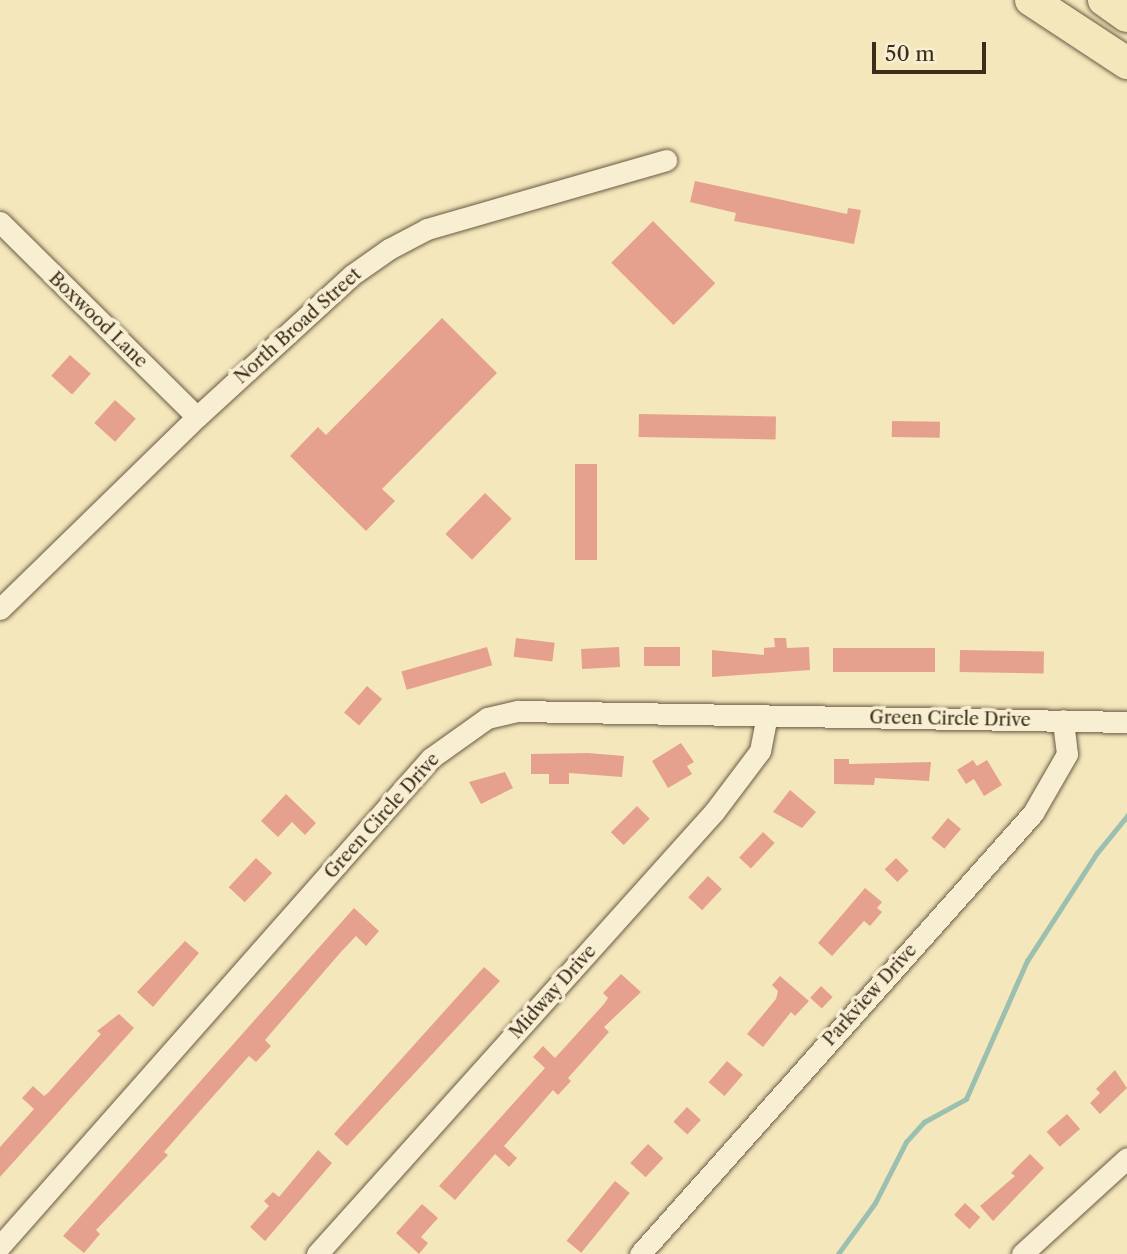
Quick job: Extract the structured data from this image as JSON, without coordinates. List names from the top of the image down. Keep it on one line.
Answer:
{"streets":{"street":["Boxwood Lane","North Broad Street","Green Circle Drive","Midway Drive","Parkview Drive"]},"crossings":[["Boxwood Lane","North Broad Street"],["Green Circle Drive","Midway Drive"],["Green Circle Drive","Parkview Drive"]],"scale_bar":"50 m"}
